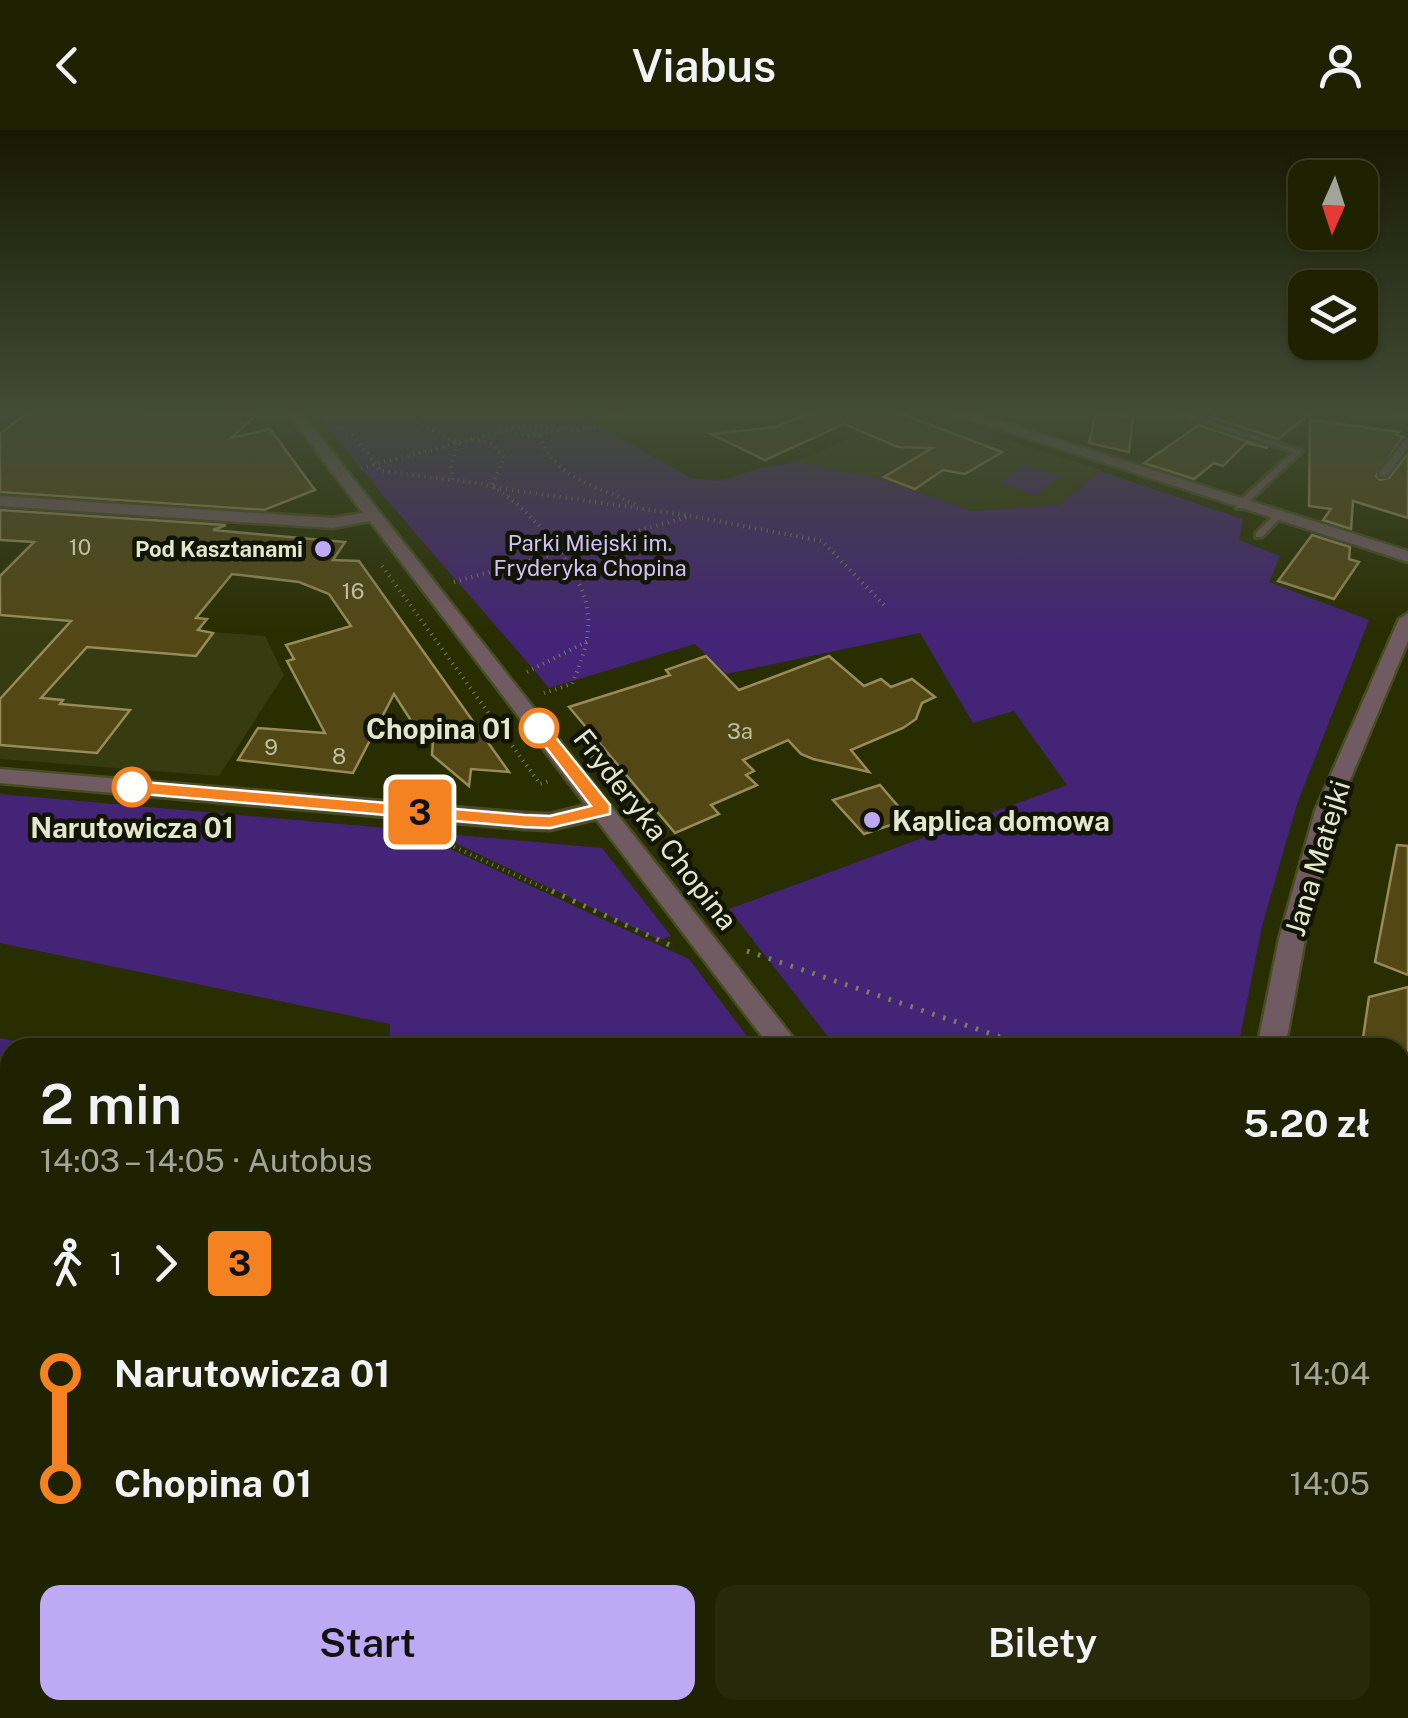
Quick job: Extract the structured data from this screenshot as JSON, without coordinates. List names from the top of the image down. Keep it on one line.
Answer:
{"streets":{"street":["Fryderyka Chopina","Jana Matejki"]},"parks":["Parki Miejski im. Fryderyka Chopina"],"places":["Pod Kasztanami","Chopina 01","Narutowicza 01","Kaplica domowa"],"lines":["bus line 3"],"house_numbers":["10","16","3a","9","8"],"north":"bottom","page":{"header":"Viabus","on_map":"3","heading":["2 min","14:03 – 14:05 · Autobus","5.20 zł"],"legs":["1","3"],"list":[{"name":"Narutowicza 01","value":"14:04"},{"name":"Chopina 01","value":"14:05"}],"buttons":["Start","Bilety"]}}
